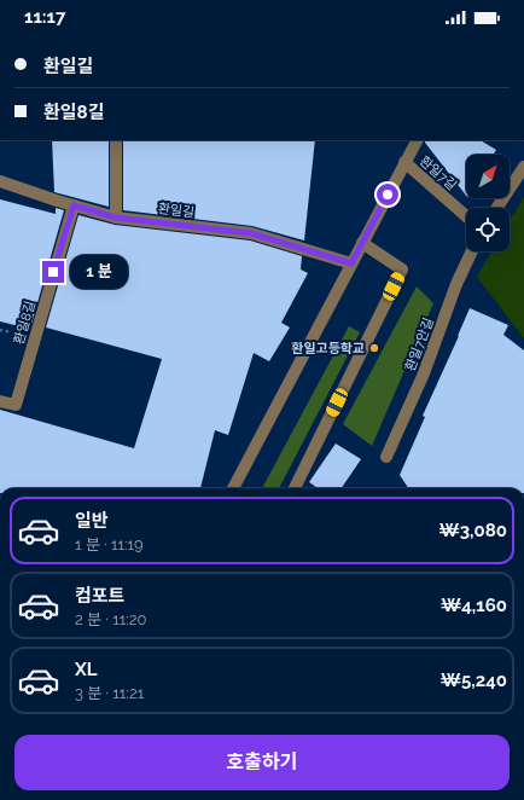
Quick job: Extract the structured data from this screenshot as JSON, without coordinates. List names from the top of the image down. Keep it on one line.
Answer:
{"streets":{"street":["환일7길","환일길","환일8길","환일7안길"]},"crossings":[["환일길","환일8길"]],"places":["환일고등학교"],"north":"top right","page":{"status":"11:17","banner":["환일길","환일8길"],"bubble":"1 분","list":[{"name":"일반","note":"1 분 · 11:19","value":"₩3,080"},{"name":"컴포트","note":"2 분 · 11:20","value":"₩4,160"},{"name":"XL","note":"3 분 · 11:21","value":"₩5,240"}],"buttons":"호출하기"}}
